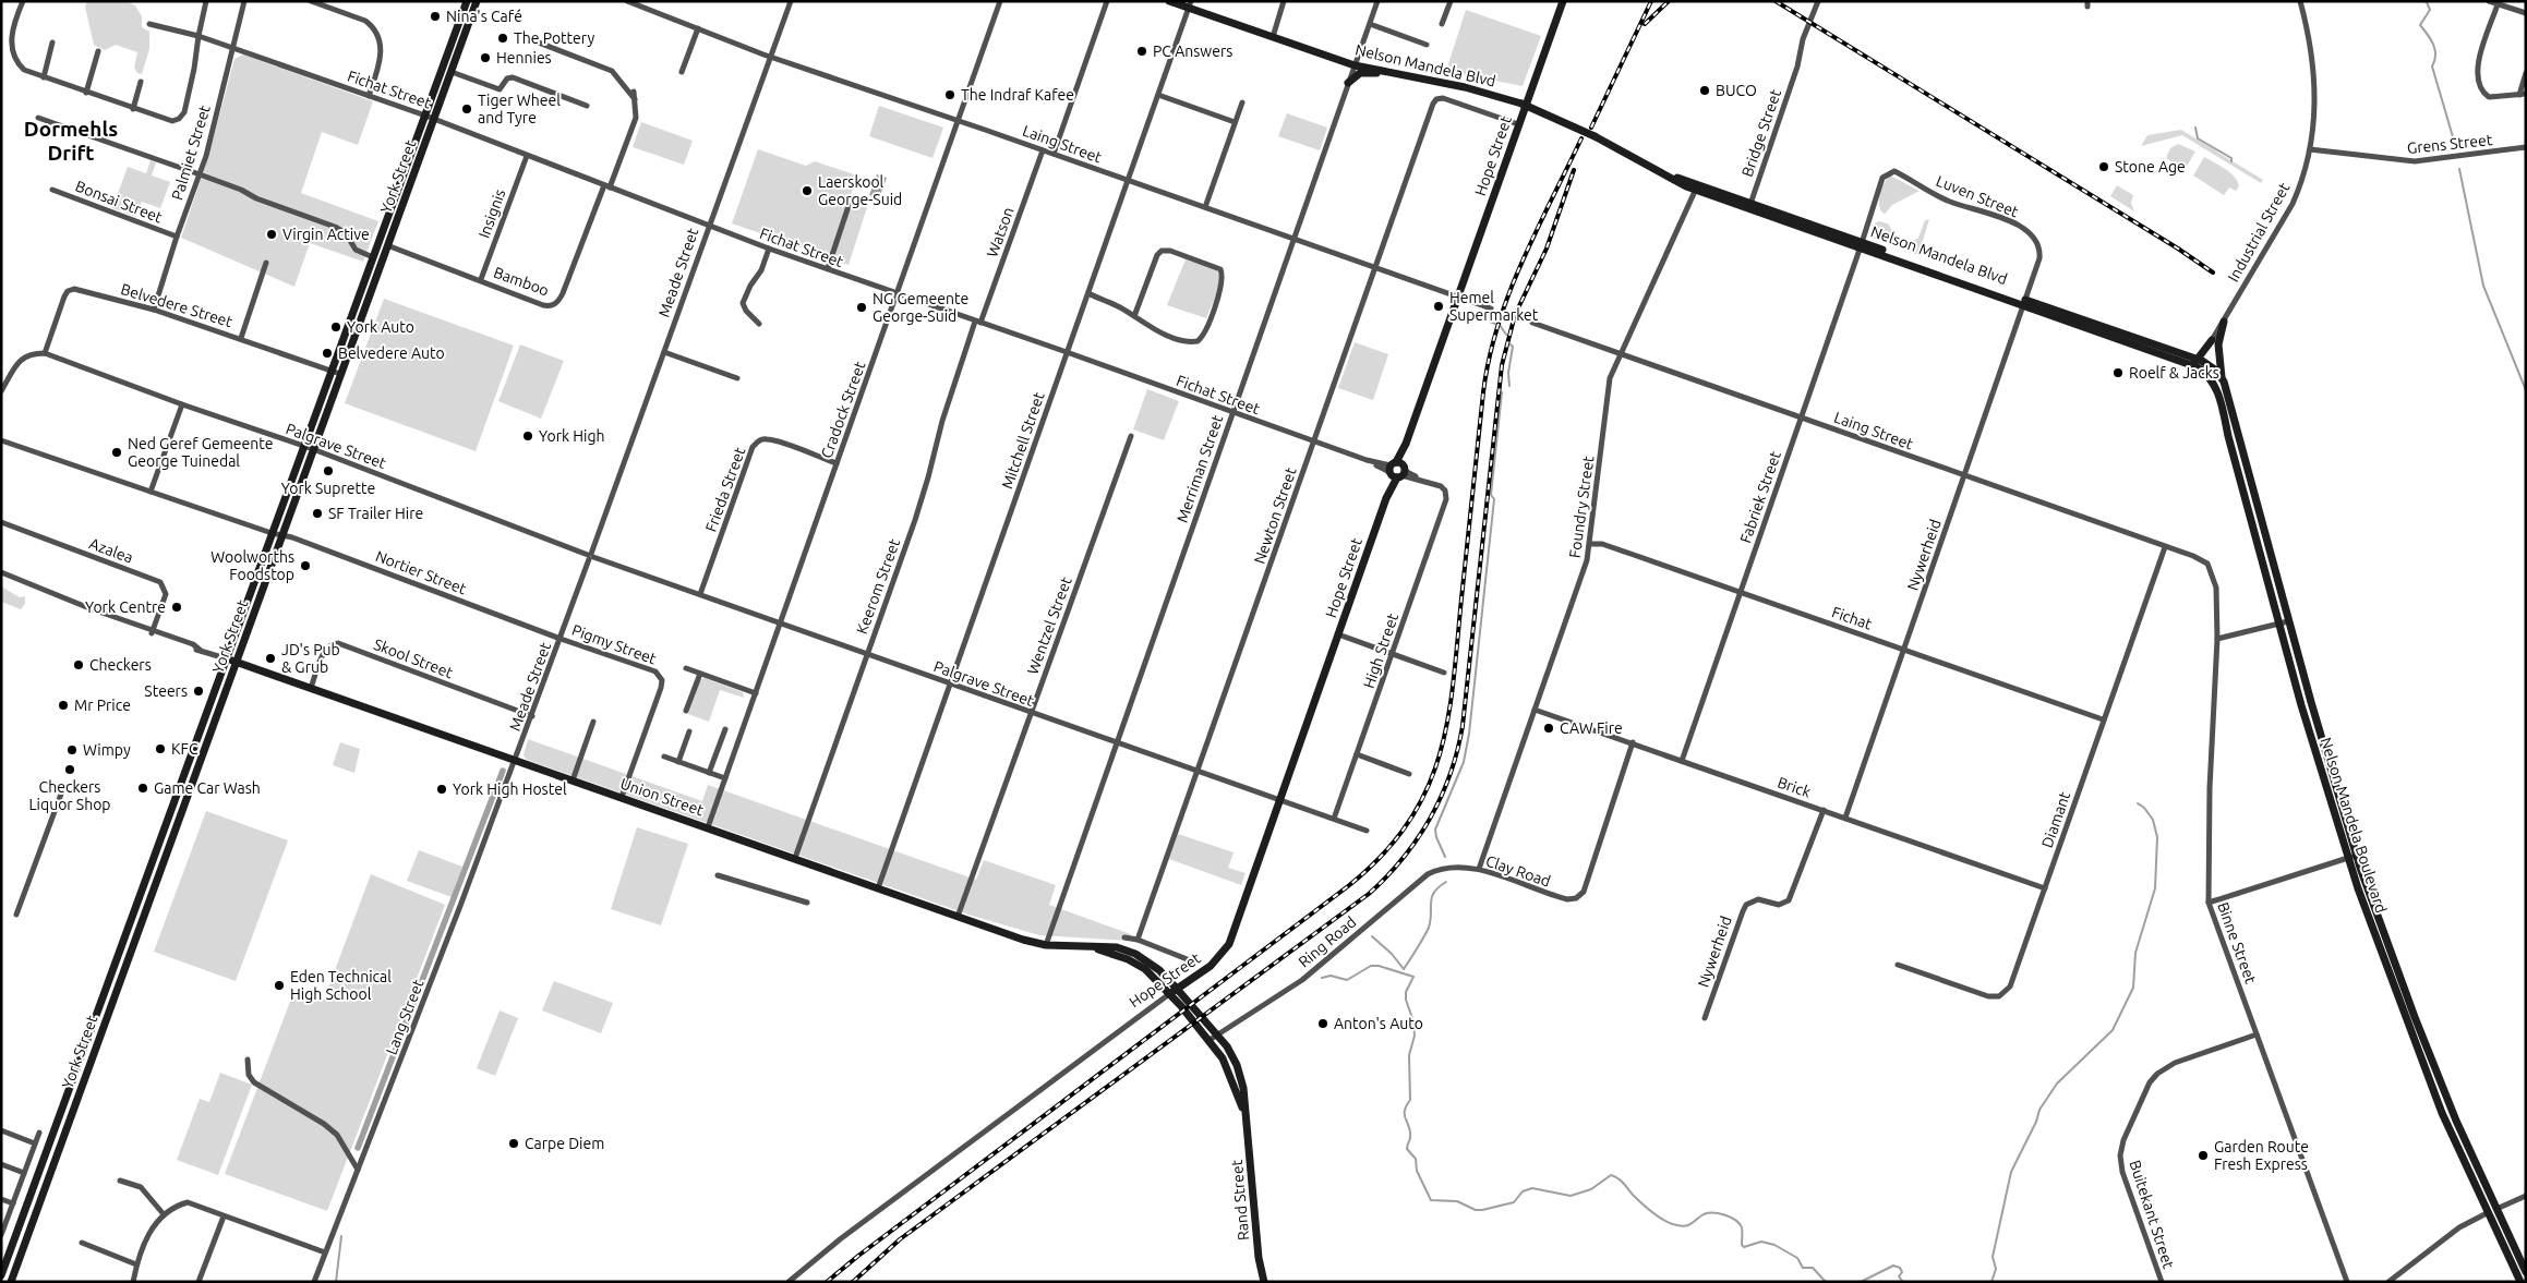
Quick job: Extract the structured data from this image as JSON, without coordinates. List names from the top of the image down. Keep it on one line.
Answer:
{"streets":{"street":["Nelson Mandela Blvd","Fichat Street","Bridge Street","Laing Street","Grens Street","Palmiet Street","Hope Street","York Street","Luven Street","Bonsai Street","Insignis","Watson","Industrial Street","Meade Street","Bamboo","Belvedere Street","Cradock Street","Mitchell Street","Palgrave Street","Merriman Street","Frieda Street","Fabriek Street","Foundry Street","Newton Street","Azalea","Nywerheid","Nortier Street","Keerom Street","Fichat","Wentzel Street","Pigmy Street","High Street","Skool Street","Brick","Union Street","Diamant","Nelson Mandela Boulevard","Clay Road","Ring Road","Binne Street","Lang Street","Rand Street","Buitekant Street"]},"crossings":[["Nelson Mandela Blvd","Bridge Street"],["Nelson Mandela Blvd","Luven Street"],["Nelson Mandela Blvd","Industrial Street"],["Nelson Mandela Blvd","Mitchell Street"],["Nelson Mandela Blvd","Merriman Street"],["Nelson Mandela Blvd","Fabriek Street"],["Nelson Mandela Blvd","Foundry Street"],["Nelson Mandela Blvd","Nywerheid"],["Nelson Mandela Blvd","Nelson Mandela Boulevard"],["Fichat Street","Palmiet Street"],["Fichat Street","Hope Street"],["Fichat Street","York Street"],["Fichat Street","Insignis"],["Fichat Street","Watson"],["Fichat Street","Meade Street"],["Fichat Street","Bamboo"],["Fichat Street","Cradock Street"],["Fichat Street","Mitchell Street"],["Fichat Street","Merriman Street"],["Fichat Street","Newton Street"],["Fichat Street","Keerom Street"],["Fichat Street","High Street"],["Laing Street","Hope Street"],["Laing Street","Watson"],["Laing Street","Meade Street"],["Laing Street","Cradock Street"],["Laing Street","Mitchell Street"],["Laing Street","Merriman Street"],["Laing Street","Fabriek Street"],["Laing Street","Foundry Street"],["Laing Street","Newton Street"],["Laing Street","Nywerheid"],["Laing Street","Diamant"],["Laing Street","Binne Street"],["Grens Street","Industrial Street"],["Palmiet Street","Bonsai Street"],["Palmiet Street","Belvedere Street"],["Hope Street","Palgrave Street"],["Hope Street","Newton Street"],["Hope Street","Union Street"],["York Street","Bamboo"],["York Street","Belvedere Street"],["York Street","Palgrave Street"],["York Street","Nortier Street"],["York Street","Union Street"],["Luven Street","Fabriek Street"],["Luven Street","Nywerheid"],["Insignis","Bamboo"],["Watson","Keerom Street"],["Industrial Street","Nelson Mandela Boulevard"],["Meade Street","Palgrave Street"],["Meade Street","Nortier Street"],["Meade Street","Pigmy Street"],["Meade Street","Skool Street"],["Meade Street","Union Street"],["Meade Street","Lang Street"],["Belvedere Street","Palgrave Street"],["Cradock Street","Palgrave Street"],["Cradock Street","Frieda Street"],["Cradock Street","Union Street"],["Mitchell Street","Palgrave Street"],["Mitchell Street","Union Street"],["Palgrave Street","Merriman Street"],["Palgrave Street","Frieda Street"],["Palgrave Street","Newton Street"],["Palgrave Street","Keerom Street"],["Palgrave Street","Wentzel Street"],["Palgrave Street","High Street"],["Merriman Street","Union Street"],["Fabriek Street","Fichat"],["Fabriek Street","Brick"],["Foundry Street","Fichat"],["Foundry Street","Brick"],["Foundry Street","Clay Road"],["Nywerheid","Fichat"],["Nywerheid","Brick"],["Nortier Street","Pigmy Street"],["Keerom Street","Union Street"],["Fichat","Diamant"],["Wentzel Street","Union Street"],["Pigmy Street","Union Street"],["Skool Street","Union Street"],["Brick","Diamant"],["Brick","Clay Road"],["Union Street","Ring Road"],["Union Street","Lang Street"],["Union Street","Rand Street"],["Clay Road","Ring Road"],["Ring Road","Rand Street"],["Binne Street","Buitekant Street"]],"districts":["Dormehls Drift"],"places":["Nina's Café","The Pottery","PC Answers","Hennies","BUCO","The Indraf Kafee","Tiger Wheel and Tyre","Stone Age","Laerskool George-Suid","Virgin Active","Hemel Supermarket","NG Gemeente George-Suid","York Auto","Belvedere Auto","Roelf & Jacks","York High","Ned Geref Gemeente George Tuinedal","York Suprette","SF Trailer Hire","Woolworths Foodstop","York Centre","JD's Pub & Grub","Checkers","Steers","Mr Price","CAW Fire","KFC","Wimpy","Checkers Liquor Shop","Game Car Wash","York High Hostel","Eden Technical High School","Anton's Auto","Carpe Diem","Garden Route Fresh Express"]}
